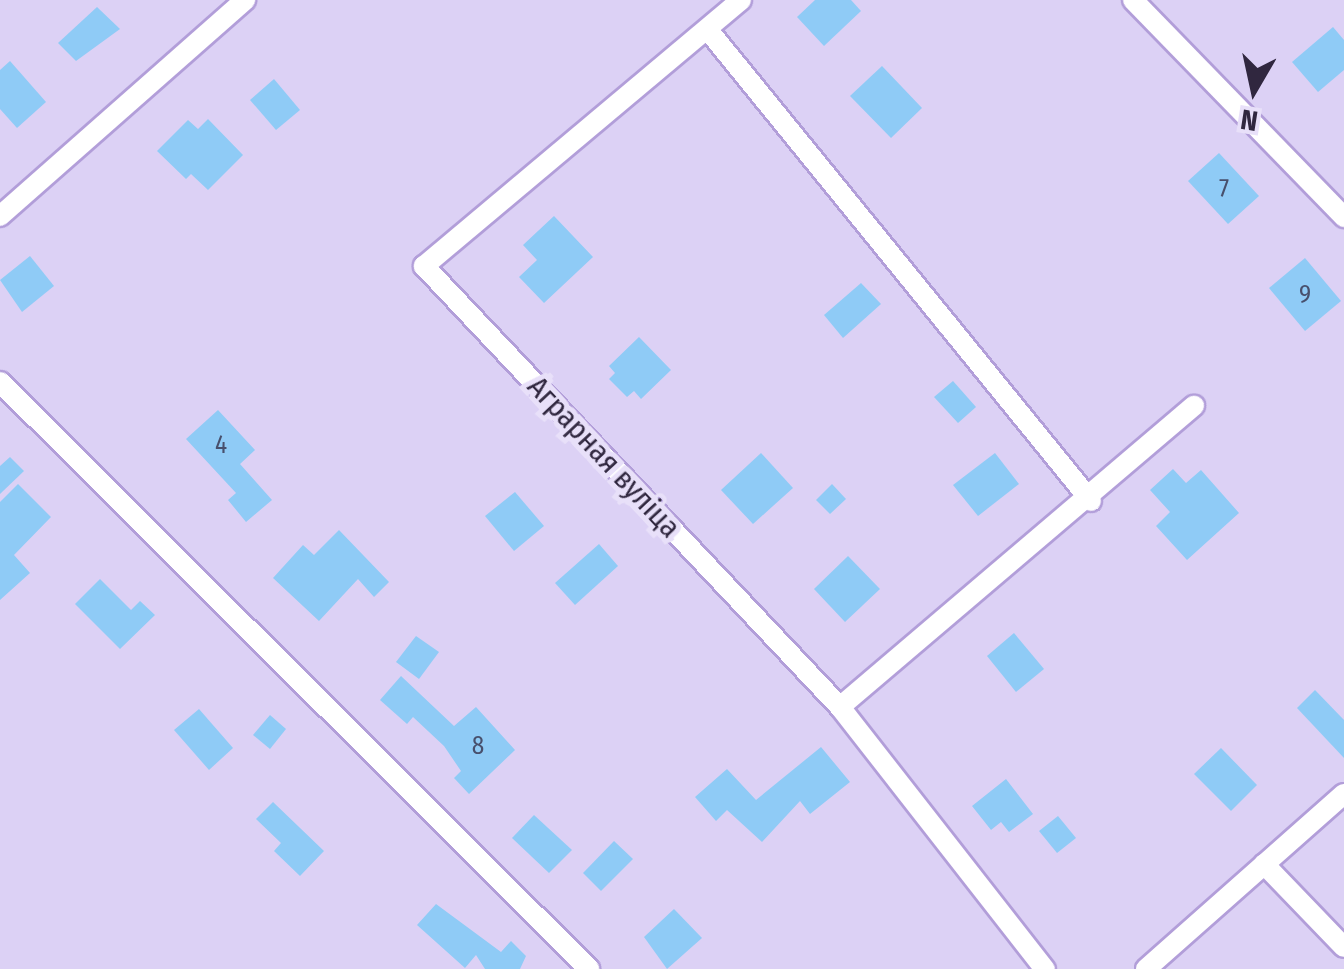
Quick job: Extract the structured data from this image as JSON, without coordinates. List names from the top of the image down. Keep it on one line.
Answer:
{"streets":{"street":["Аграрная вуліца"]},"house_numbers":["7","9","4","8"],"north":"bottom"}
